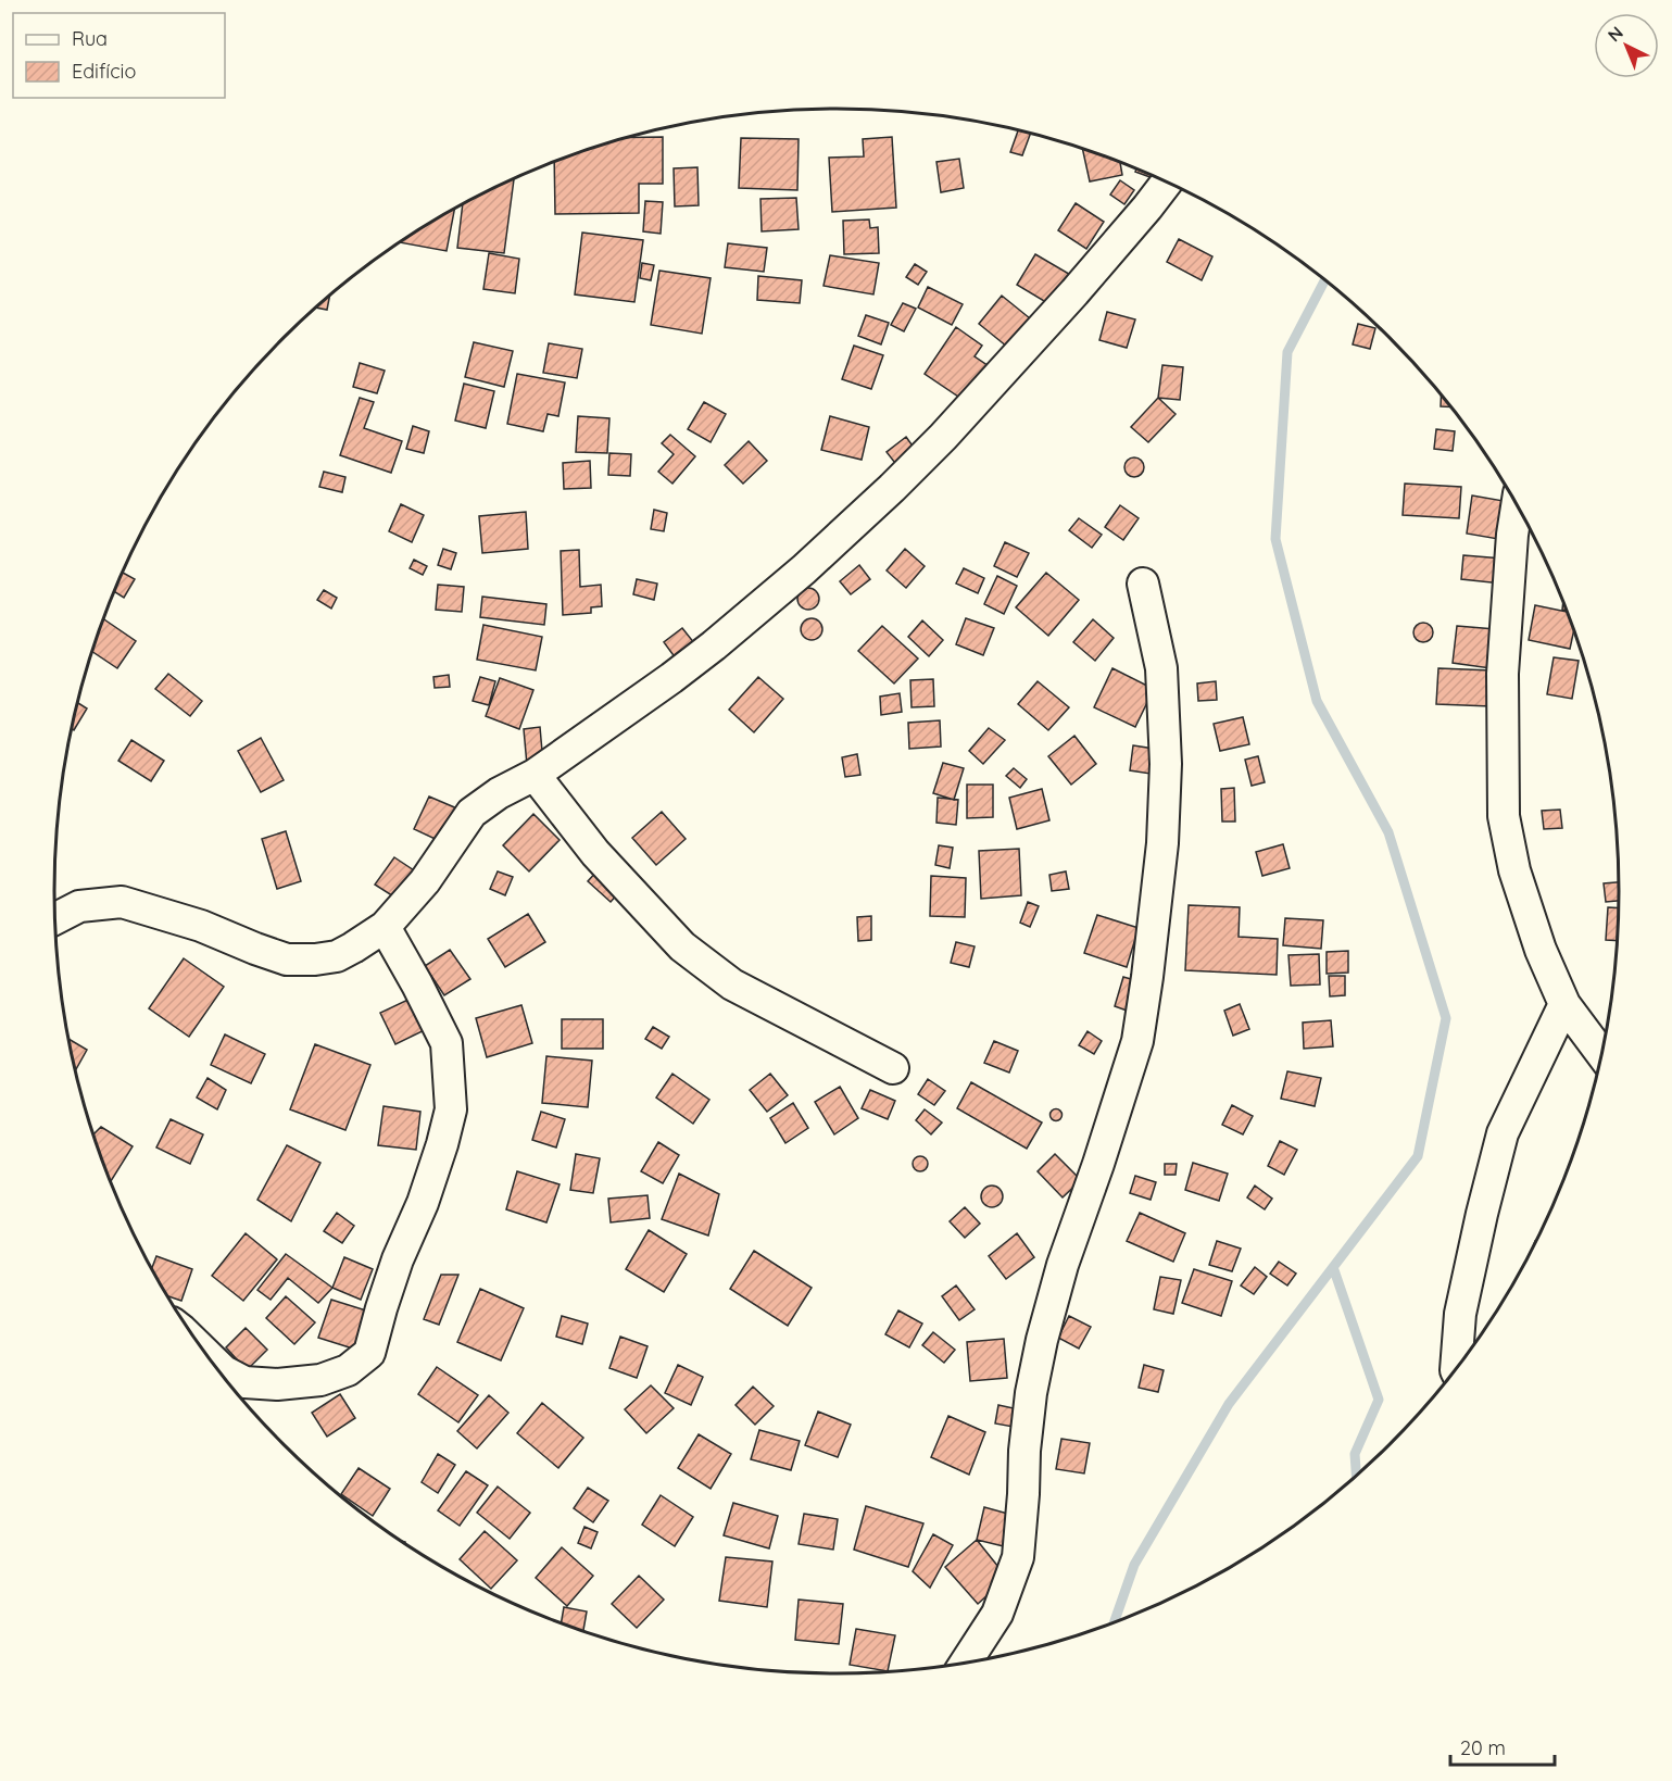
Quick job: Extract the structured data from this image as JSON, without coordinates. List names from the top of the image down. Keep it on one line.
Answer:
{"legend":["Rua","Edifício"],"scale_bar":"20 m","north":"top left"}
